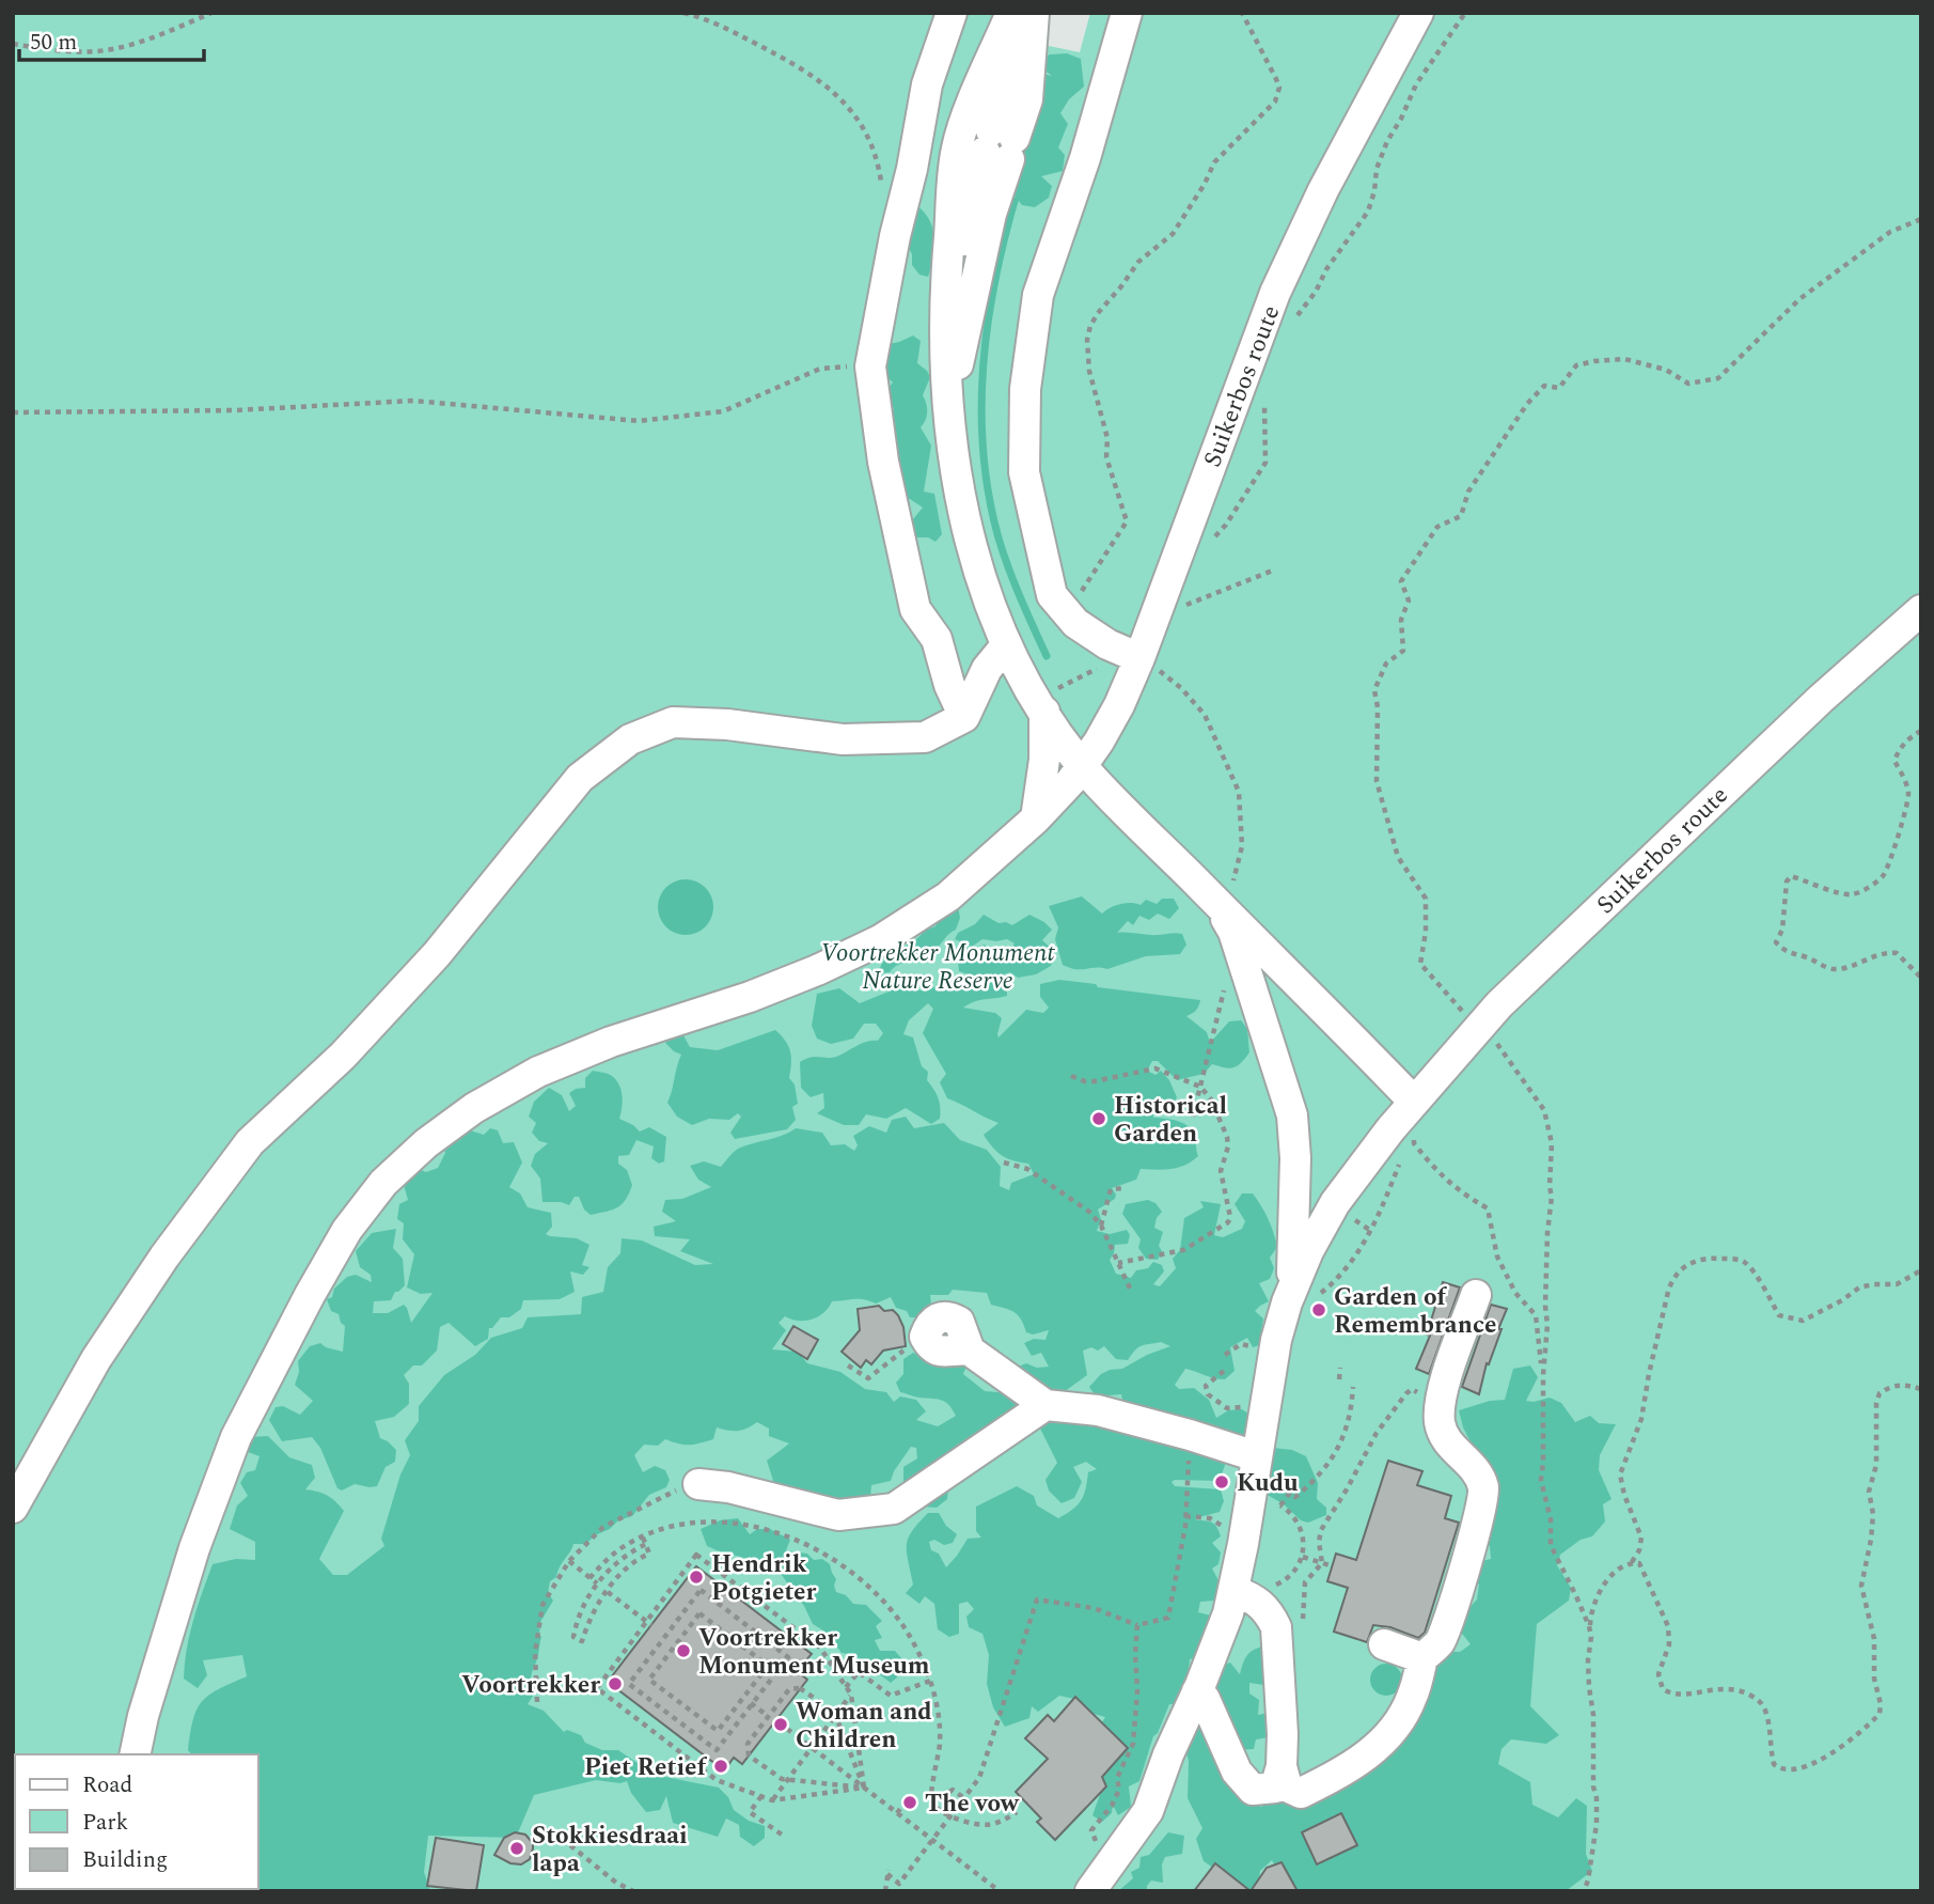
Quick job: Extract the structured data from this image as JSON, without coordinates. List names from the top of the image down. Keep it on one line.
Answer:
{"streets":{"street":["Suikerbos route"]},"parks":["Voortrekker Monument Nature Reserve"],"places":["Historical Garden","Garden of Remembrance","Kudu","Hendrik Potgieter","Voortrekker Monument Museum","Voortrekker","Woman and Children","Piet Retief","The vow","Stokkiesdraai lapa"],"legend":["Road","Park","Building"],"scale_bar":"50 m"}
